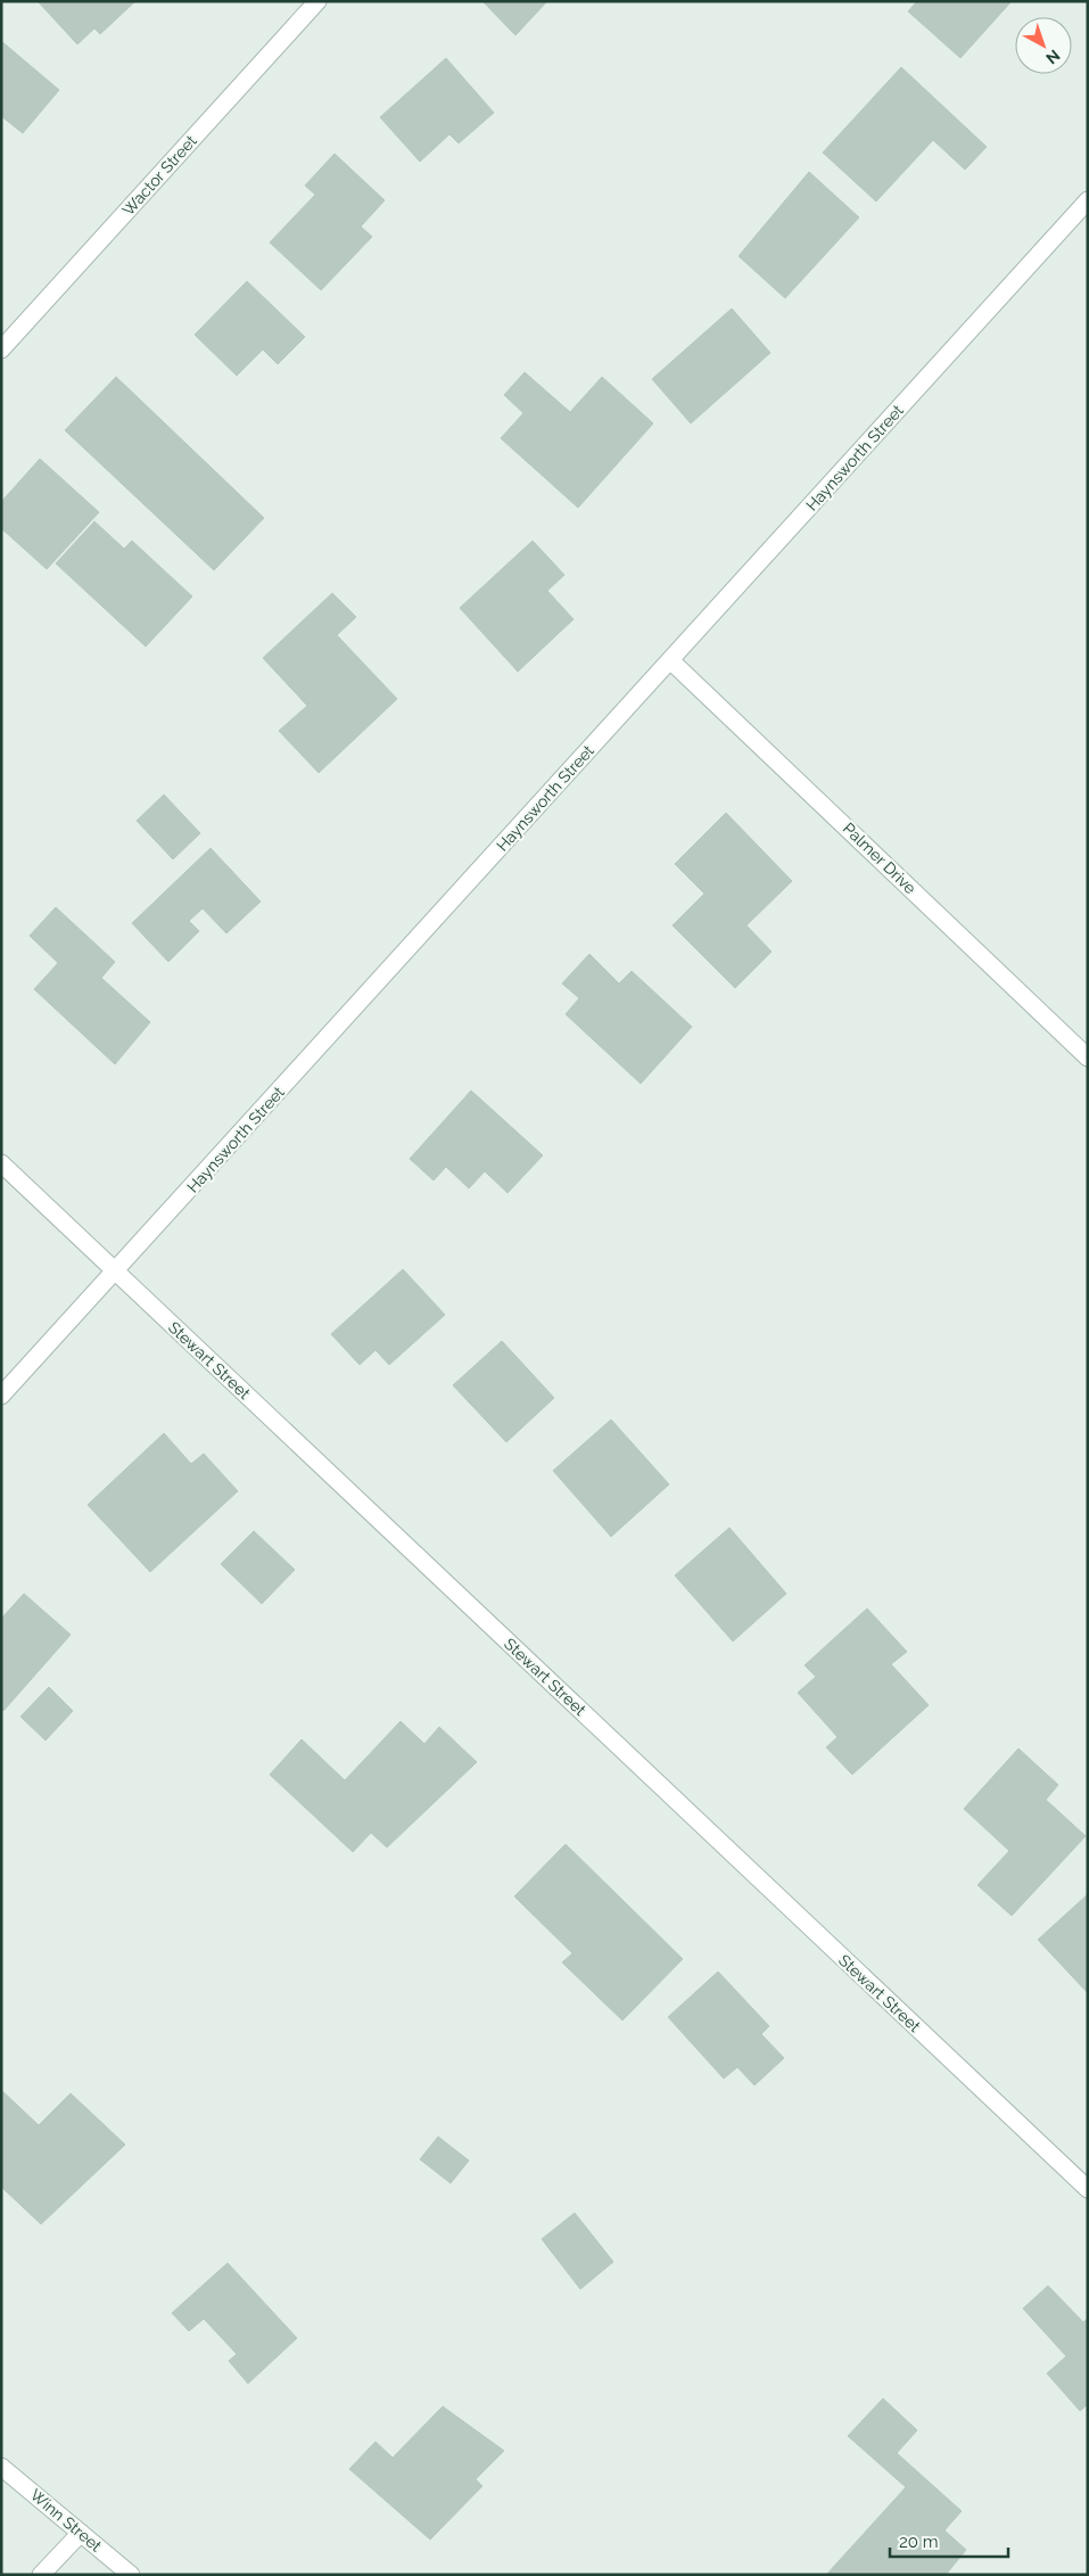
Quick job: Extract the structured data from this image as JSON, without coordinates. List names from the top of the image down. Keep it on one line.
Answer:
{"streets":{"street":["Wactor Street","Haynsworth Street","Palmer Drive","Stewart Street","Winn Street"]},"crossings":[["Haynsworth Street","Palmer Drive"],["Haynsworth Street","Stewart Street"]],"scale_bar":"20 m","north":"bottom right"}
